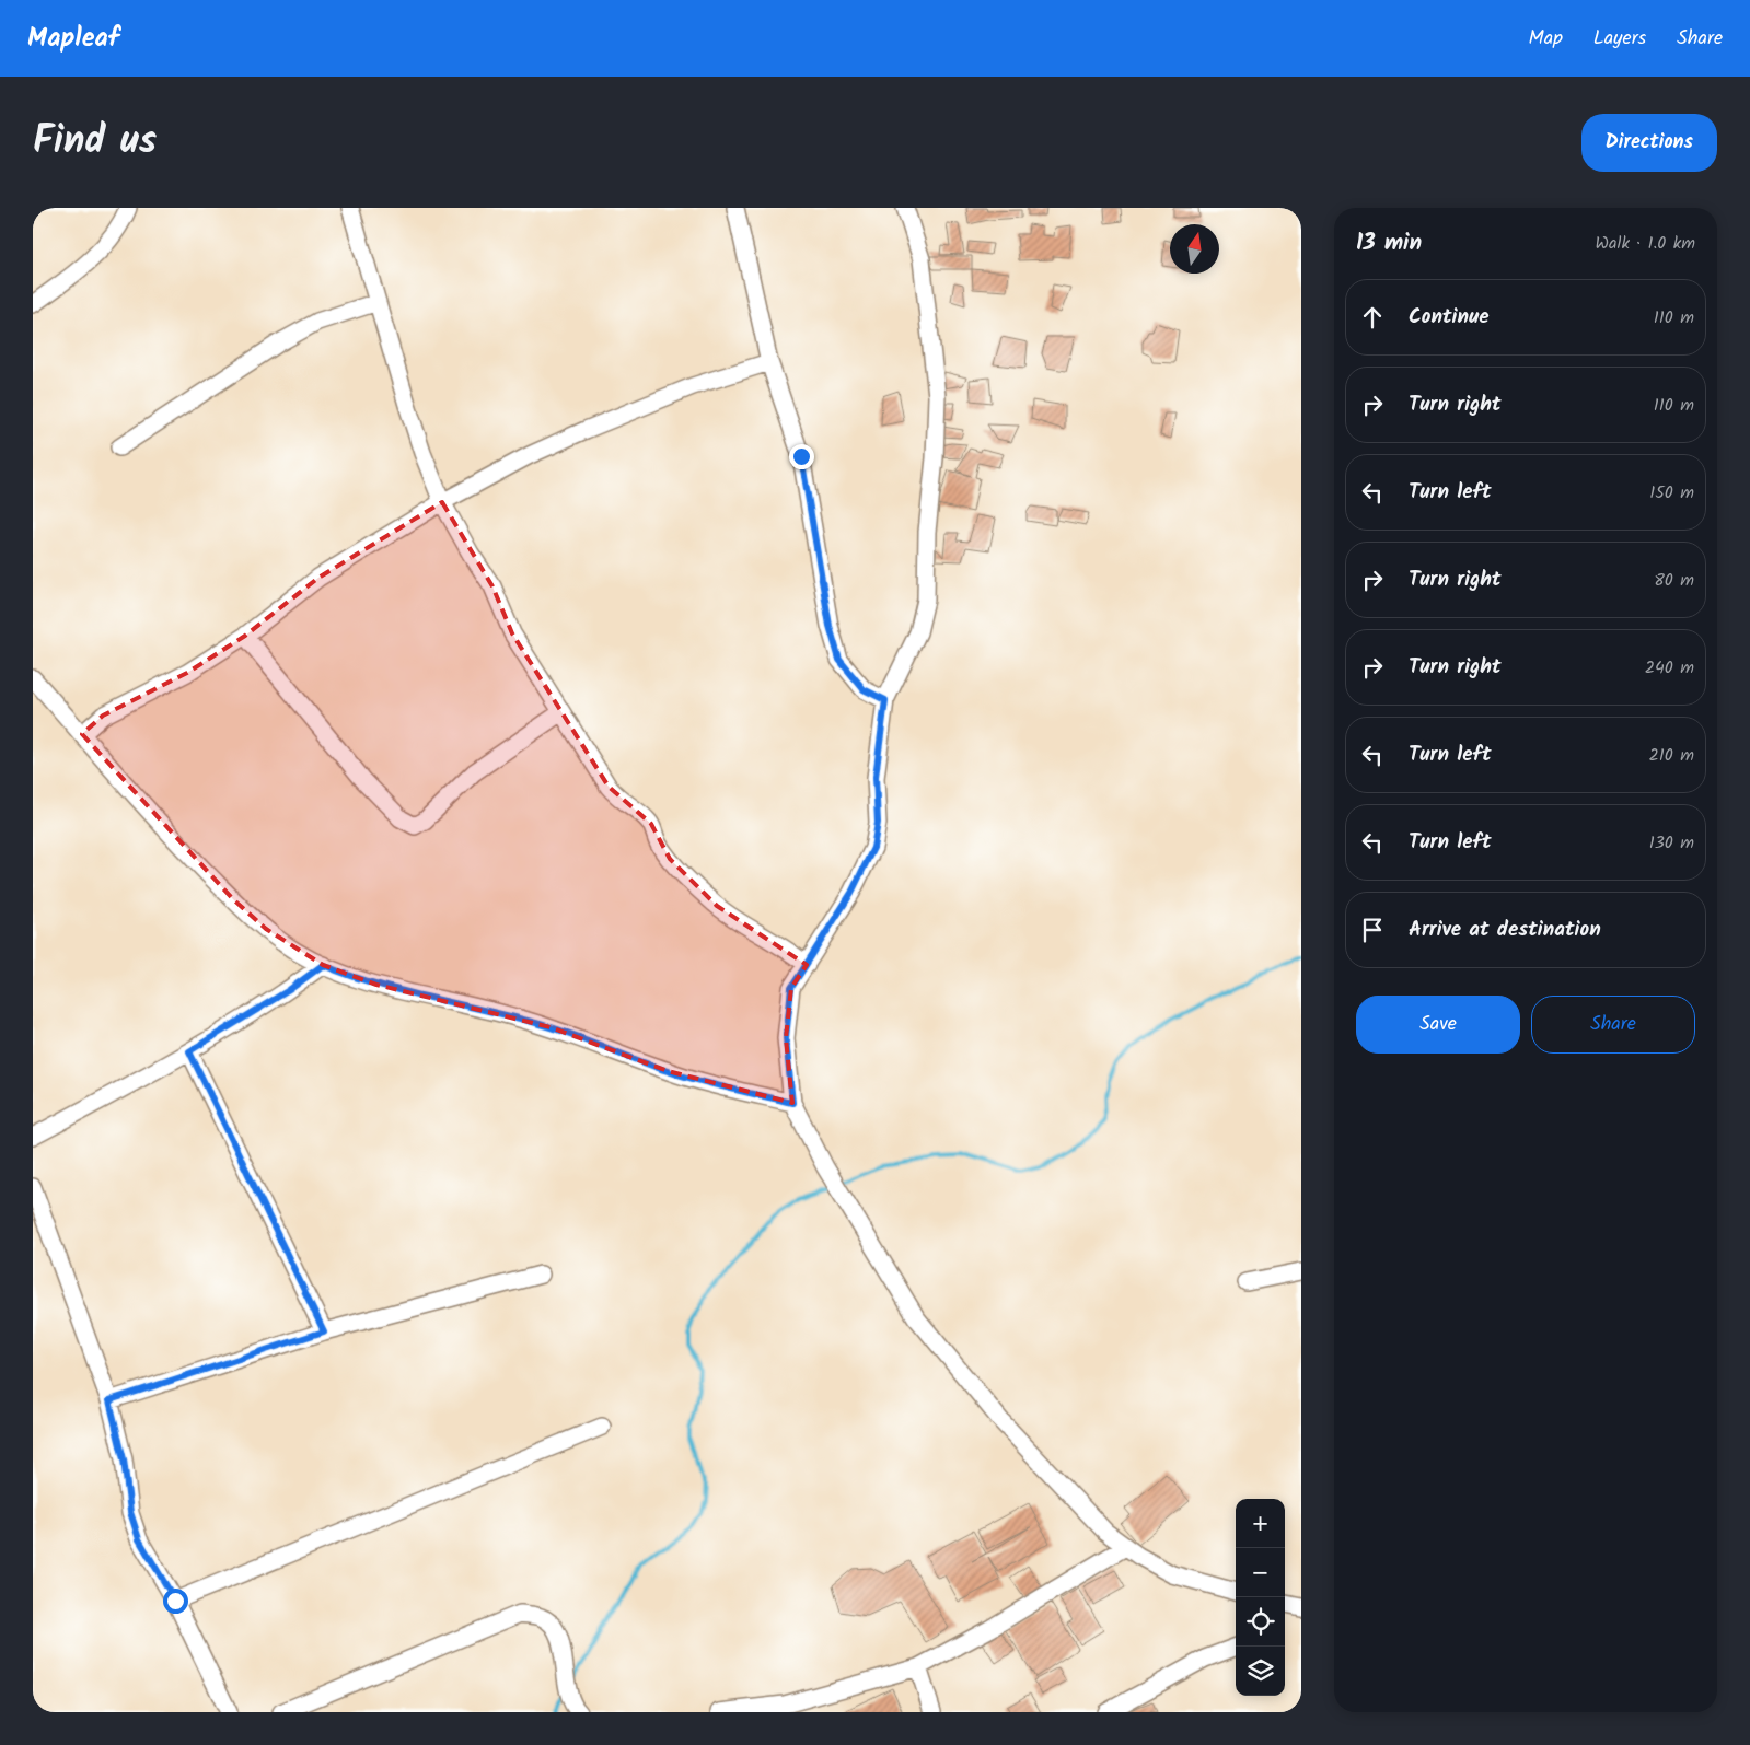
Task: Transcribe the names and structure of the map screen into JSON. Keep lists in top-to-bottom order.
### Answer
{
  "north": "top",
  "page": {
    "header": "Mapleaf",
    "nav": ["Map", "Layers", "Share"],
    "title": "Find us",
    "buttons": [
      "Directions",
      ["Save", "Share"]
    ],
    "heading": ["13 min", "Walk · 1.0 km"],
    "list": [
      ["Continue", "110 m"],
      ["Turn right", "110 m"],
      ["Turn left", "150 m"],
      ["Turn right", "80 m"],
      ["Turn right", "240 m"],
      ["Turn left", "210 m"],
      ["Turn left", "130 m"],
      "Arrive at destination"
    ],
    "map_buttons": ["+", "−"]
  }
}
